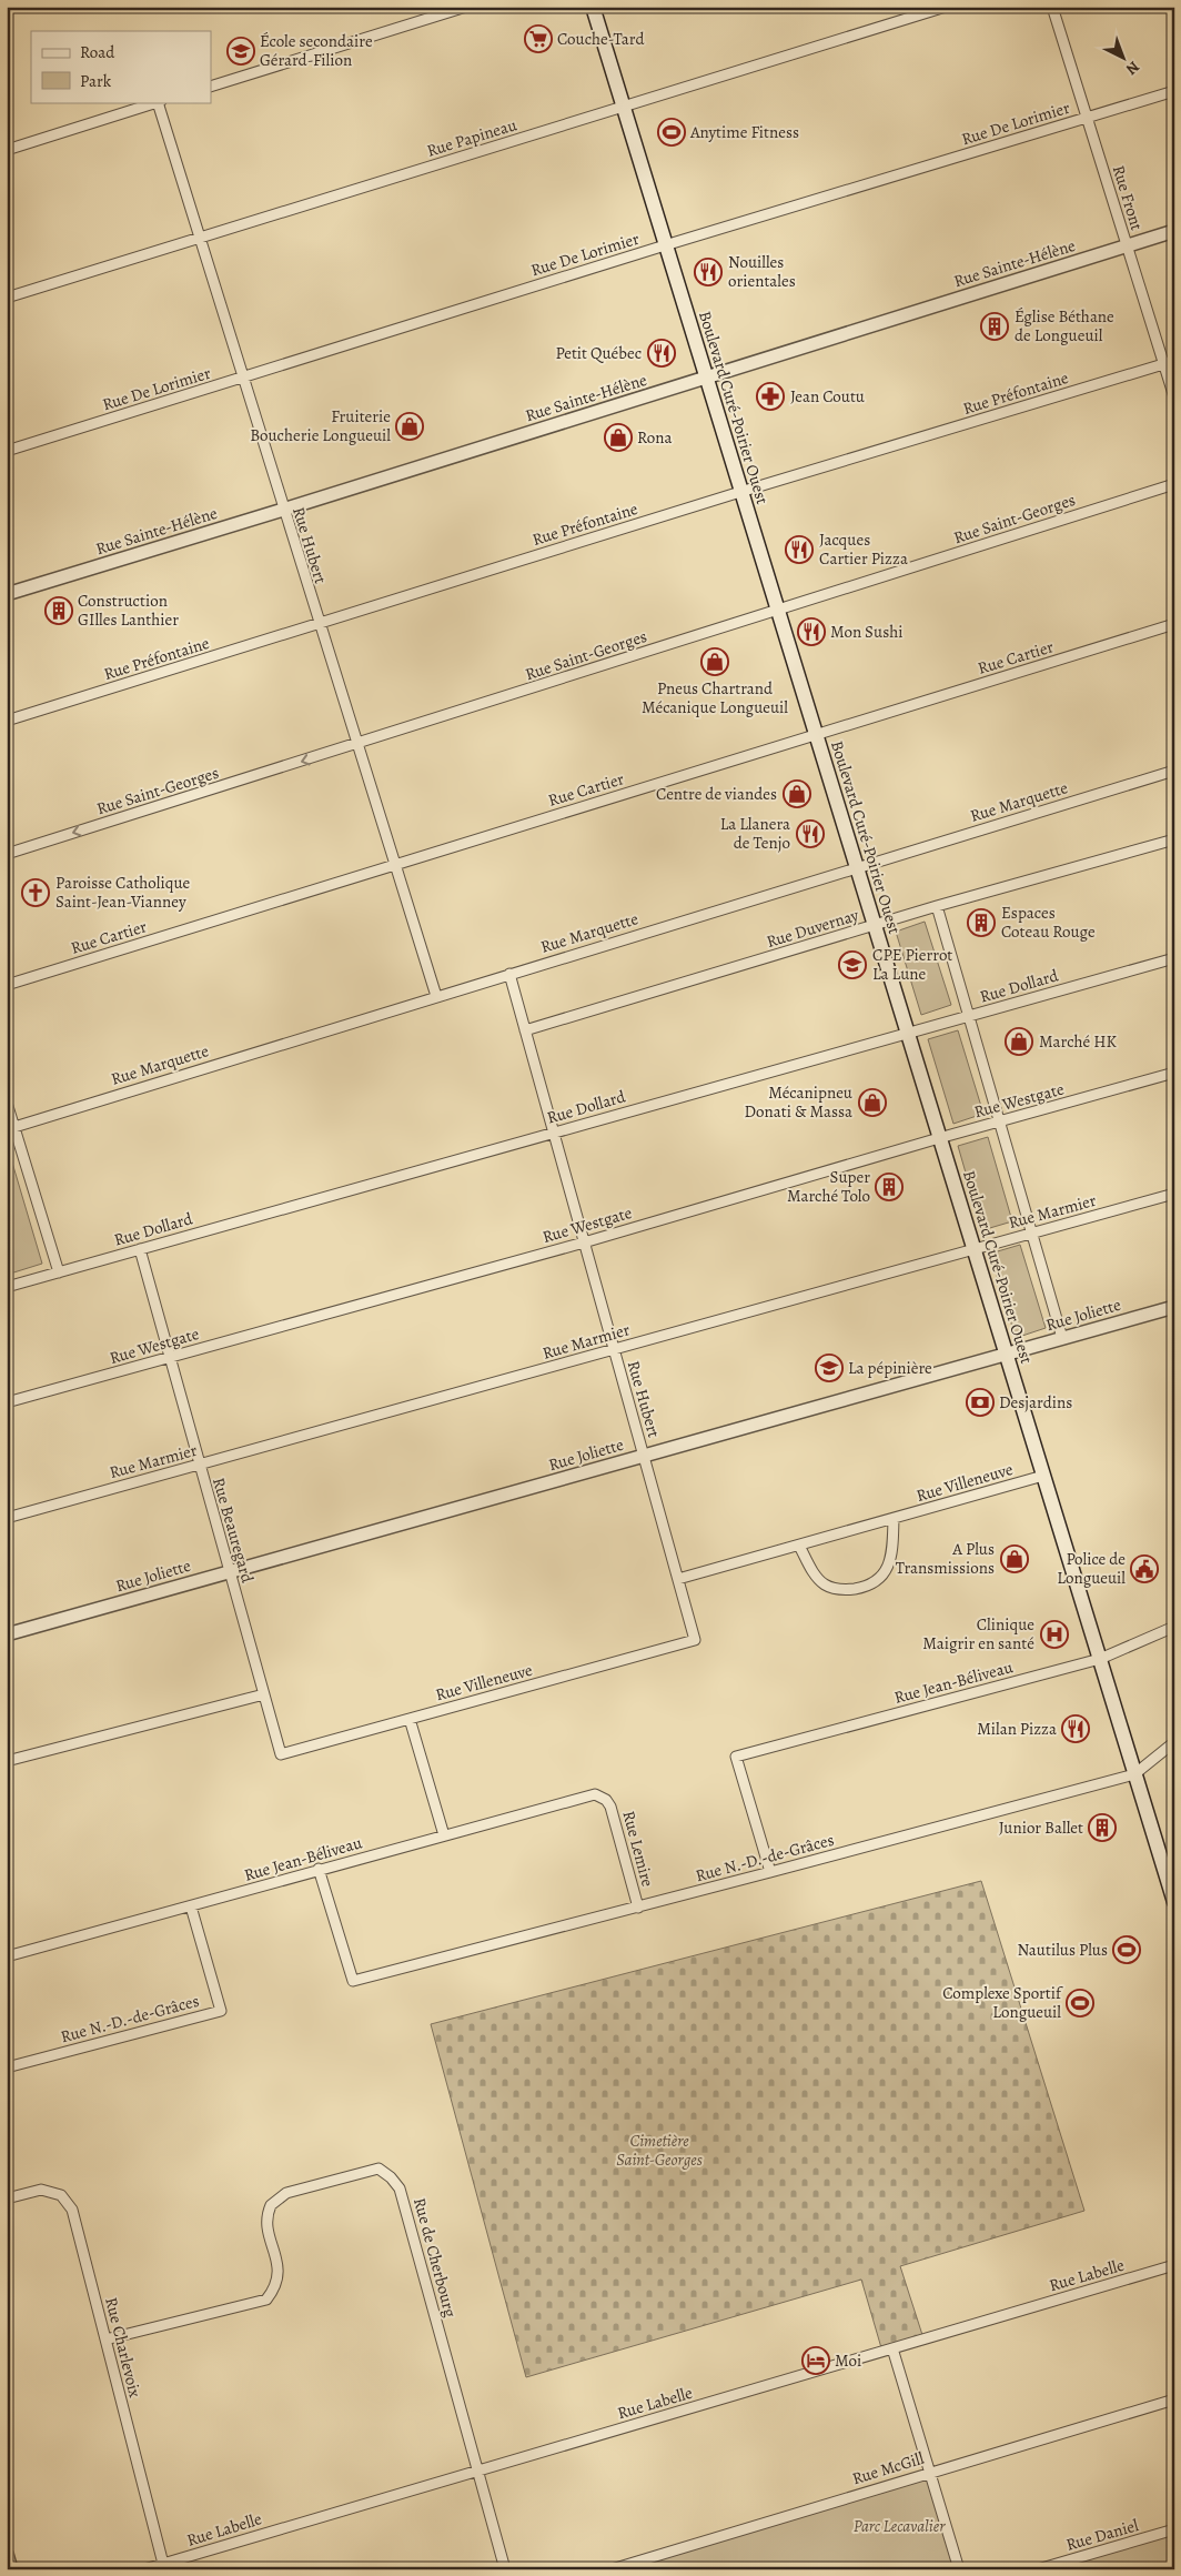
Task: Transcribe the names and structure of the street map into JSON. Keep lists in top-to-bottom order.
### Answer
{
  "streets": {
    "main road": ["Boulevard Curé-Poirier Ouest"],
    "street": [
      "Rue De Lorimier",
      "Rue Papineau",
      "Rue Front",
      "Rue Sainte-Hélène",
      "Rue Préfontaine",
      "Rue Saint-Georges",
      "Rue Hubert",
      "Rue Cartier",
      "Rue Marquette",
      "Rue Duvernay",
      "Rue Dollard",
      "Rue Westgate",
      "Rue Marmier",
      "Rue Joliette",
      "Rue Villeneuve",
      "Rue Beauregard",
      "Rue Jean-Béliveau",
      "Rue Lemire",
      "Rue N.-D.-de-Grâces",
      "Rue de Cherbourg",
      "Rue Labelle",
      "Rue Charlevoix",
      "Rue McGill",
      "Rue Daniel"
    ]
  },
  "crossings": [
    ["Rue De Lorimier", "Rue Front"],
    ["Rue De Lorimier", "Boulevard Curé-Poirier Ouest"],
    ["Rue De Lorimier", "Rue Hubert"],
    ["Rue Papineau", "Boulevard Curé-Poirier Ouest"],
    ["Rue Papineau", "Rue Hubert"],
    ["Rue Front", "Rue Sainte-Hélène"],
    ["Rue Front", "Rue Préfontaine"],
    ["Rue Sainte-Hélène", "Boulevard Curé-Poirier Ouest"],
    ["Rue Sainte-Hélène", "Rue Hubert"],
    ["Rue Préfontaine", "Boulevard Curé-Poirier Ouest"],
    ["Rue Préfontaine", "Rue Hubert"],
    ["Boulevard Curé-Poirier Ouest", "Rue Saint-Georges"],
    ["Boulevard Curé-Poirier Ouest", "Rue Cartier"],
    ["Boulevard Curé-Poirier Ouest", "Rue Marquette"],
    ["Boulevard Curé-Poirier Ouest", "Rue Duvernay"],
    ["Boulevard Curé-Poirier Ouest", "Rue Dollard"],
    ["Boulevard Curé-Poirier Ouest", "Rue Westgate"],
    ["Boulevard Curé-Poirier Ouest", "Rue Marmier"],
    ["Boulevard Curé-Poirier Ouest", "Rue Joliette"],
    ["Boulevard Curé-Poirier Ouest", "Rue Villeneuve"],
    ["Boulevard Curé-Poirier Ouest", "Rue Jean-Béliveau"],
    ["Boulevard Curé-Poirier Ouest", "Rue N.-D.-de-Grâces"],
    ["Rue Saint-Georges", "Rue Hubert"],
    ["Rue Hubert", "Rue Cartier"],
    ["Rue Hubert", "Rue Marquette"],
    ["Rue Hubert", "Rue Duvernay"],
    ["Rue Hubert", "Rue Dollard"],
    ["Rue Hubert", "Rue Westgate"],
    ["Rue Hubert", "Rue Marmier"],
    ["Rue Hubert", "Rue Joliette"],
    ["Rue Hubert", "Rue Villeneuve"],
    ["Rue Dollard", "Rue Beauregard"],
    ["Rue Westgate", "Rue Beauregard"],
    ["Rue Marmier", "Rue Beauregard"],
    ["Rue Joliette", "Rue Beauregard"],
    ["Rue Villeneuve", "Rue Beauregard"],
    ["Rue Jean-Béliveau", "Rue Lemire"],
    ["Rue Jean-Béliveau", "Rue N.-D.-de-Grâces"],
    ["Rue Lemire", "Rue N.-D.-de-Grâces"],
    ["Rue de Cherbourg", "Rue Labelle"],
    ["Rue de Cherbourg", "Rue Charlevoix"],
    ["Rue Labelle", "Rue Charlevoix"]
  ],
  "parks": ["Cimetière Saint-Georges", "Parc Lecavalier"],
  "places": {
    "supermarket": ["Couche-Tard"],
    "school or university": ["École secondaire Gérard-Filion", "CPE Pierrot La Lune", "La pépinière"],
    "sports": ["Anytime Fitness", "Nautilus Plus", "Complexe Sportif Longueuil"],
    "restaurant": [
      "Nouilles orientales",
      "Petit Québec",
      "Jacques Cartier Pizza",
      "Mon Sushi",
      "La Llanera de Tenjo",
      "Milan Pizza"
    ],
    "building": [
      "Église Béthane de Longueuil",
      "Construction GIlles Lanthier",
      "Espaces Coteau Rouge",
      "Super Marché Tolo",
      "Junior Ballet"
    ],
    "pharmacy": ["Jean Coutu"],
    "shop": [
      "Fruiterie Boucherie Longueuil",
      "Rona",
      "Pneus Chartrand Mécanique Longueuil",
      "Centre de viandes",
      "Marché HK",
      "Mécanipneu Donati & Massa",
      "A Plus Transmissions"
    ],
    "church": ["Paroisse Catholique Saint-Jean-Vianney"],
    "bank": ["Desjardins"],
    "public building": ["Police de Longueuil"],
    "hospital": ["Clinique Maigrir en santé"],
    "hotel": ["Moi"]
  },
  "legend": ["Road", "Park"],
  "north": "bottom right"
}
